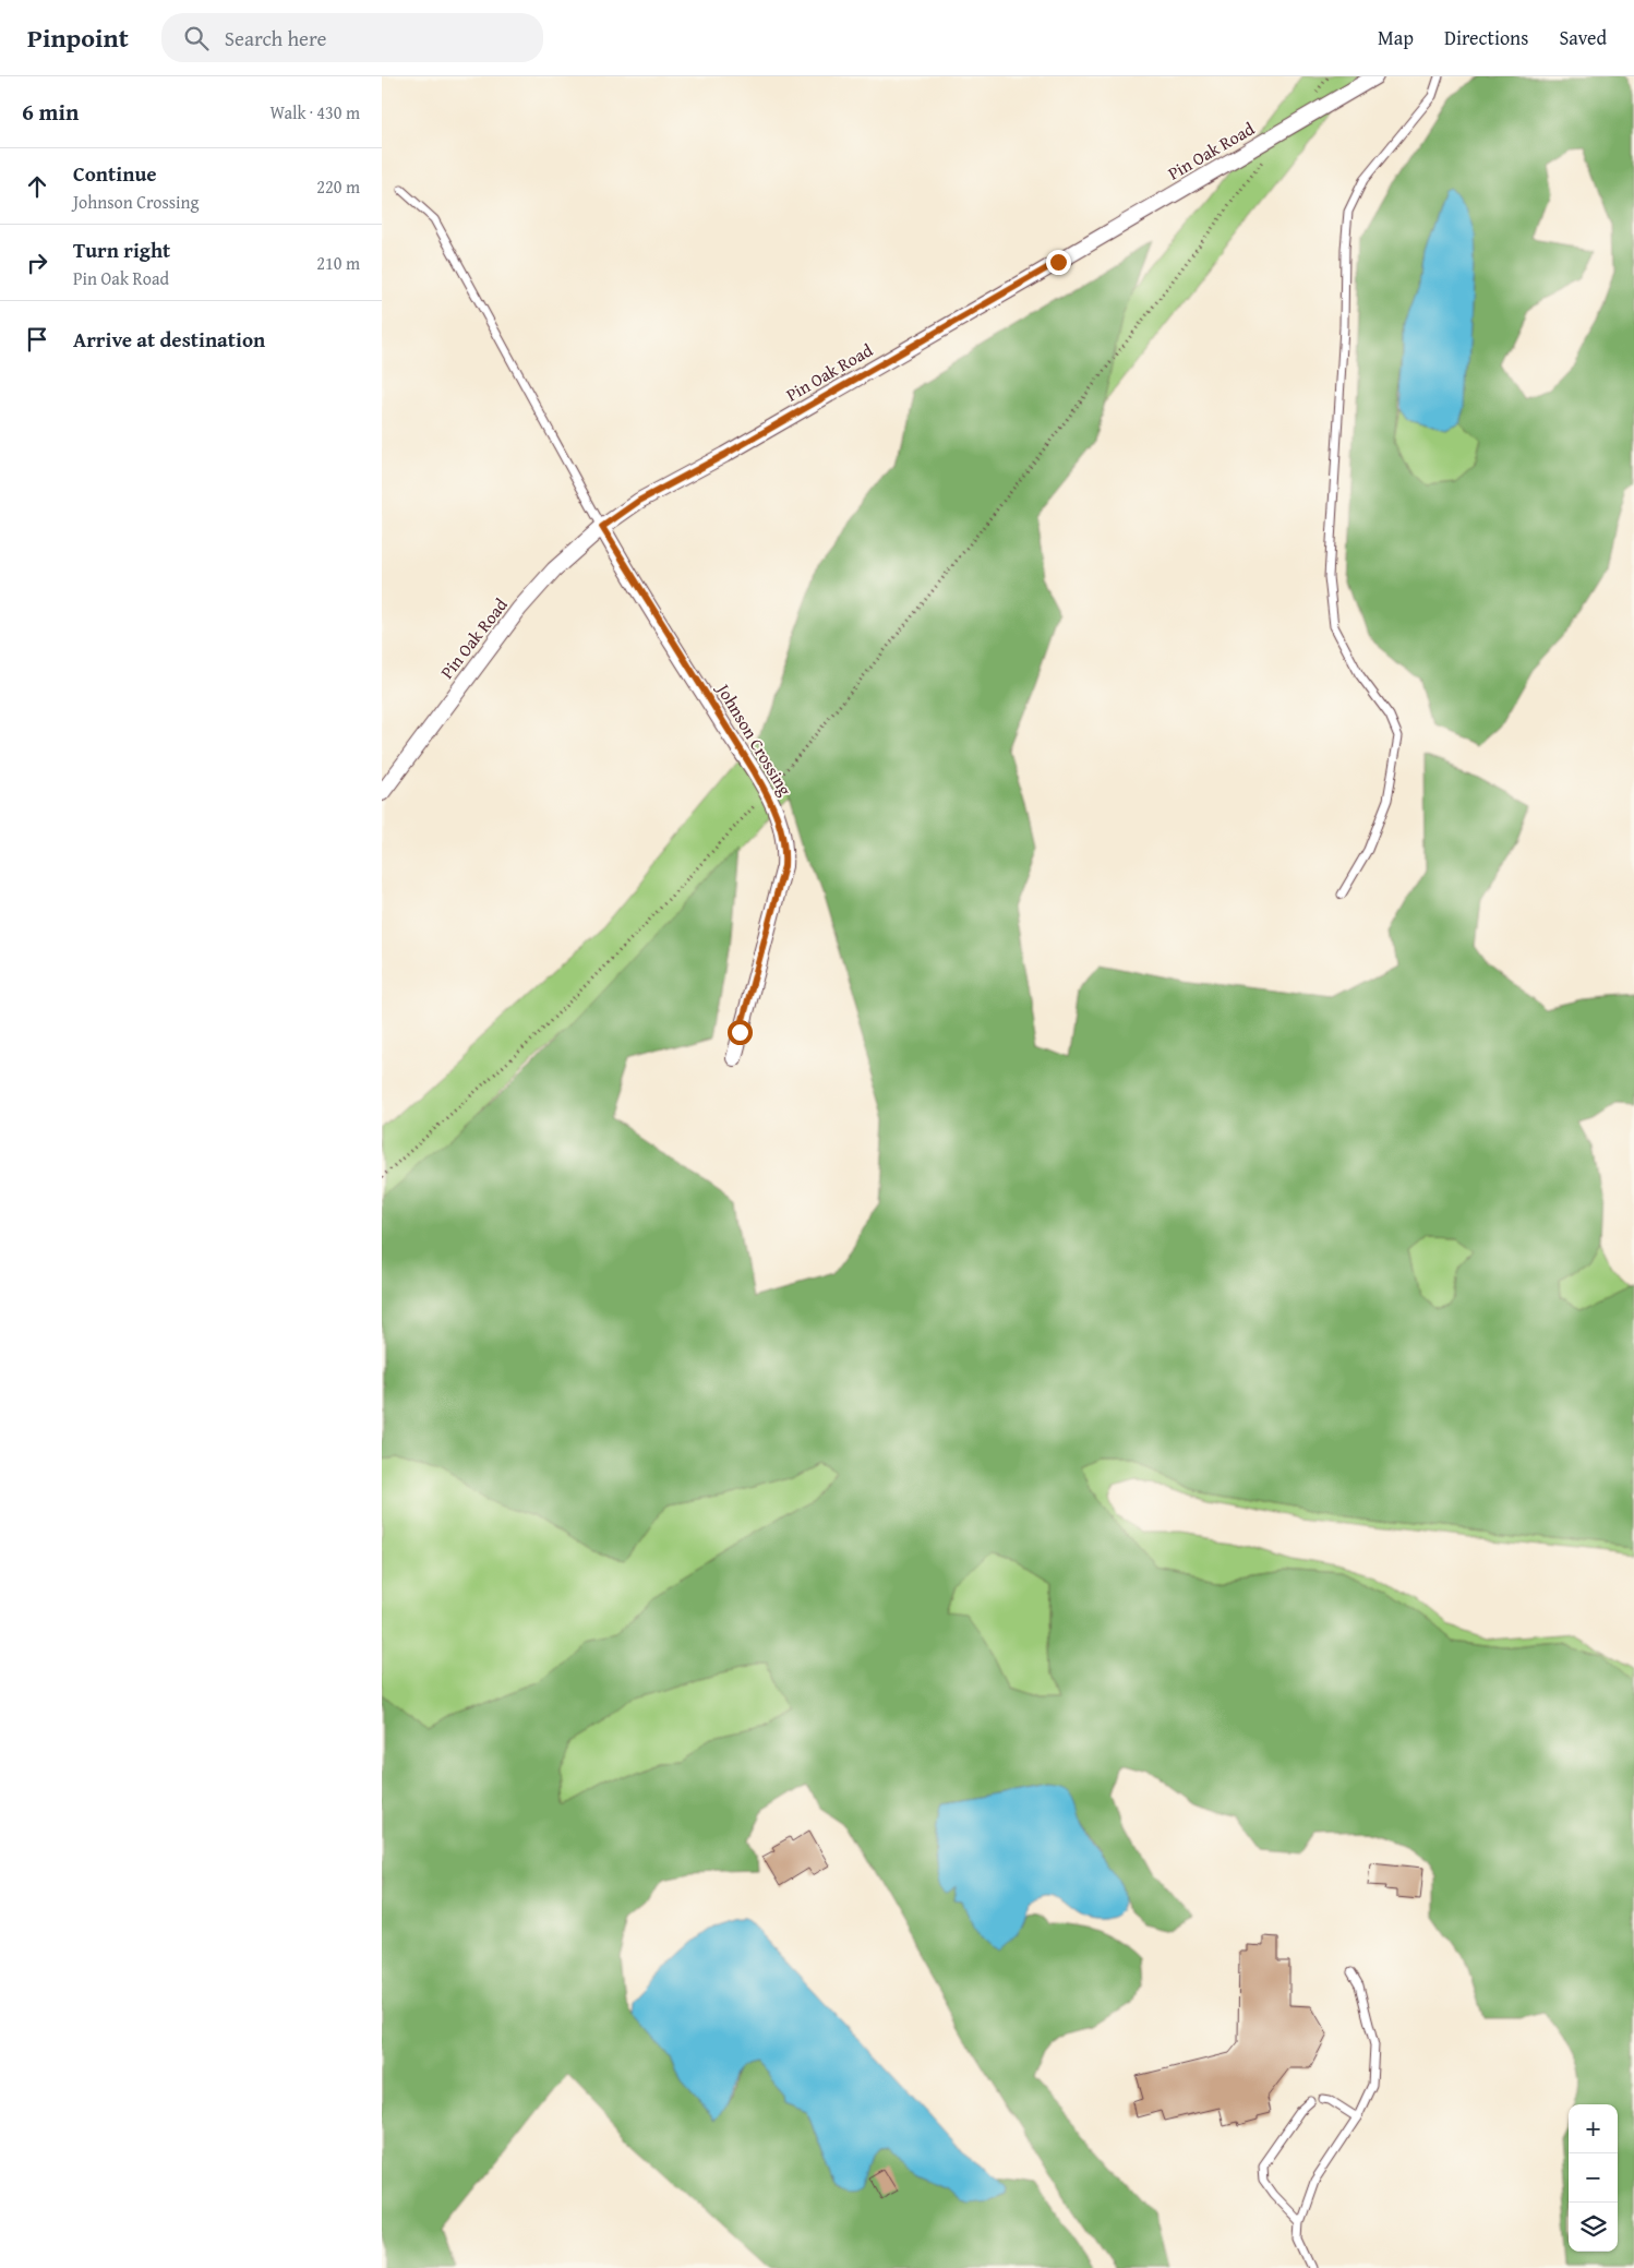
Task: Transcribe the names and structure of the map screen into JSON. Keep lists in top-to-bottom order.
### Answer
{
  "streets": {
    "street": ["Pin Oak Road", "Johnson Crossing"]
  },
  "crossings": [
    ["Pin Oak Road", "Johnson Crossing"]
  ],
  "page": {
    "header": "Pinpoint",
    "search": "Search here",
    "nav": ["Map", "Directions", "Saved"],
    "heading": ["6 min", "Walk · 430 m"],
    "list": [
      ["Continue", "Johnson Crossing", "220 m"],
      ["Turn right", "Pin Oak Road", "210 m"],
      "Arrive at destination"
    ],
    "map_buttons": ["+", "−"]
  }
}
